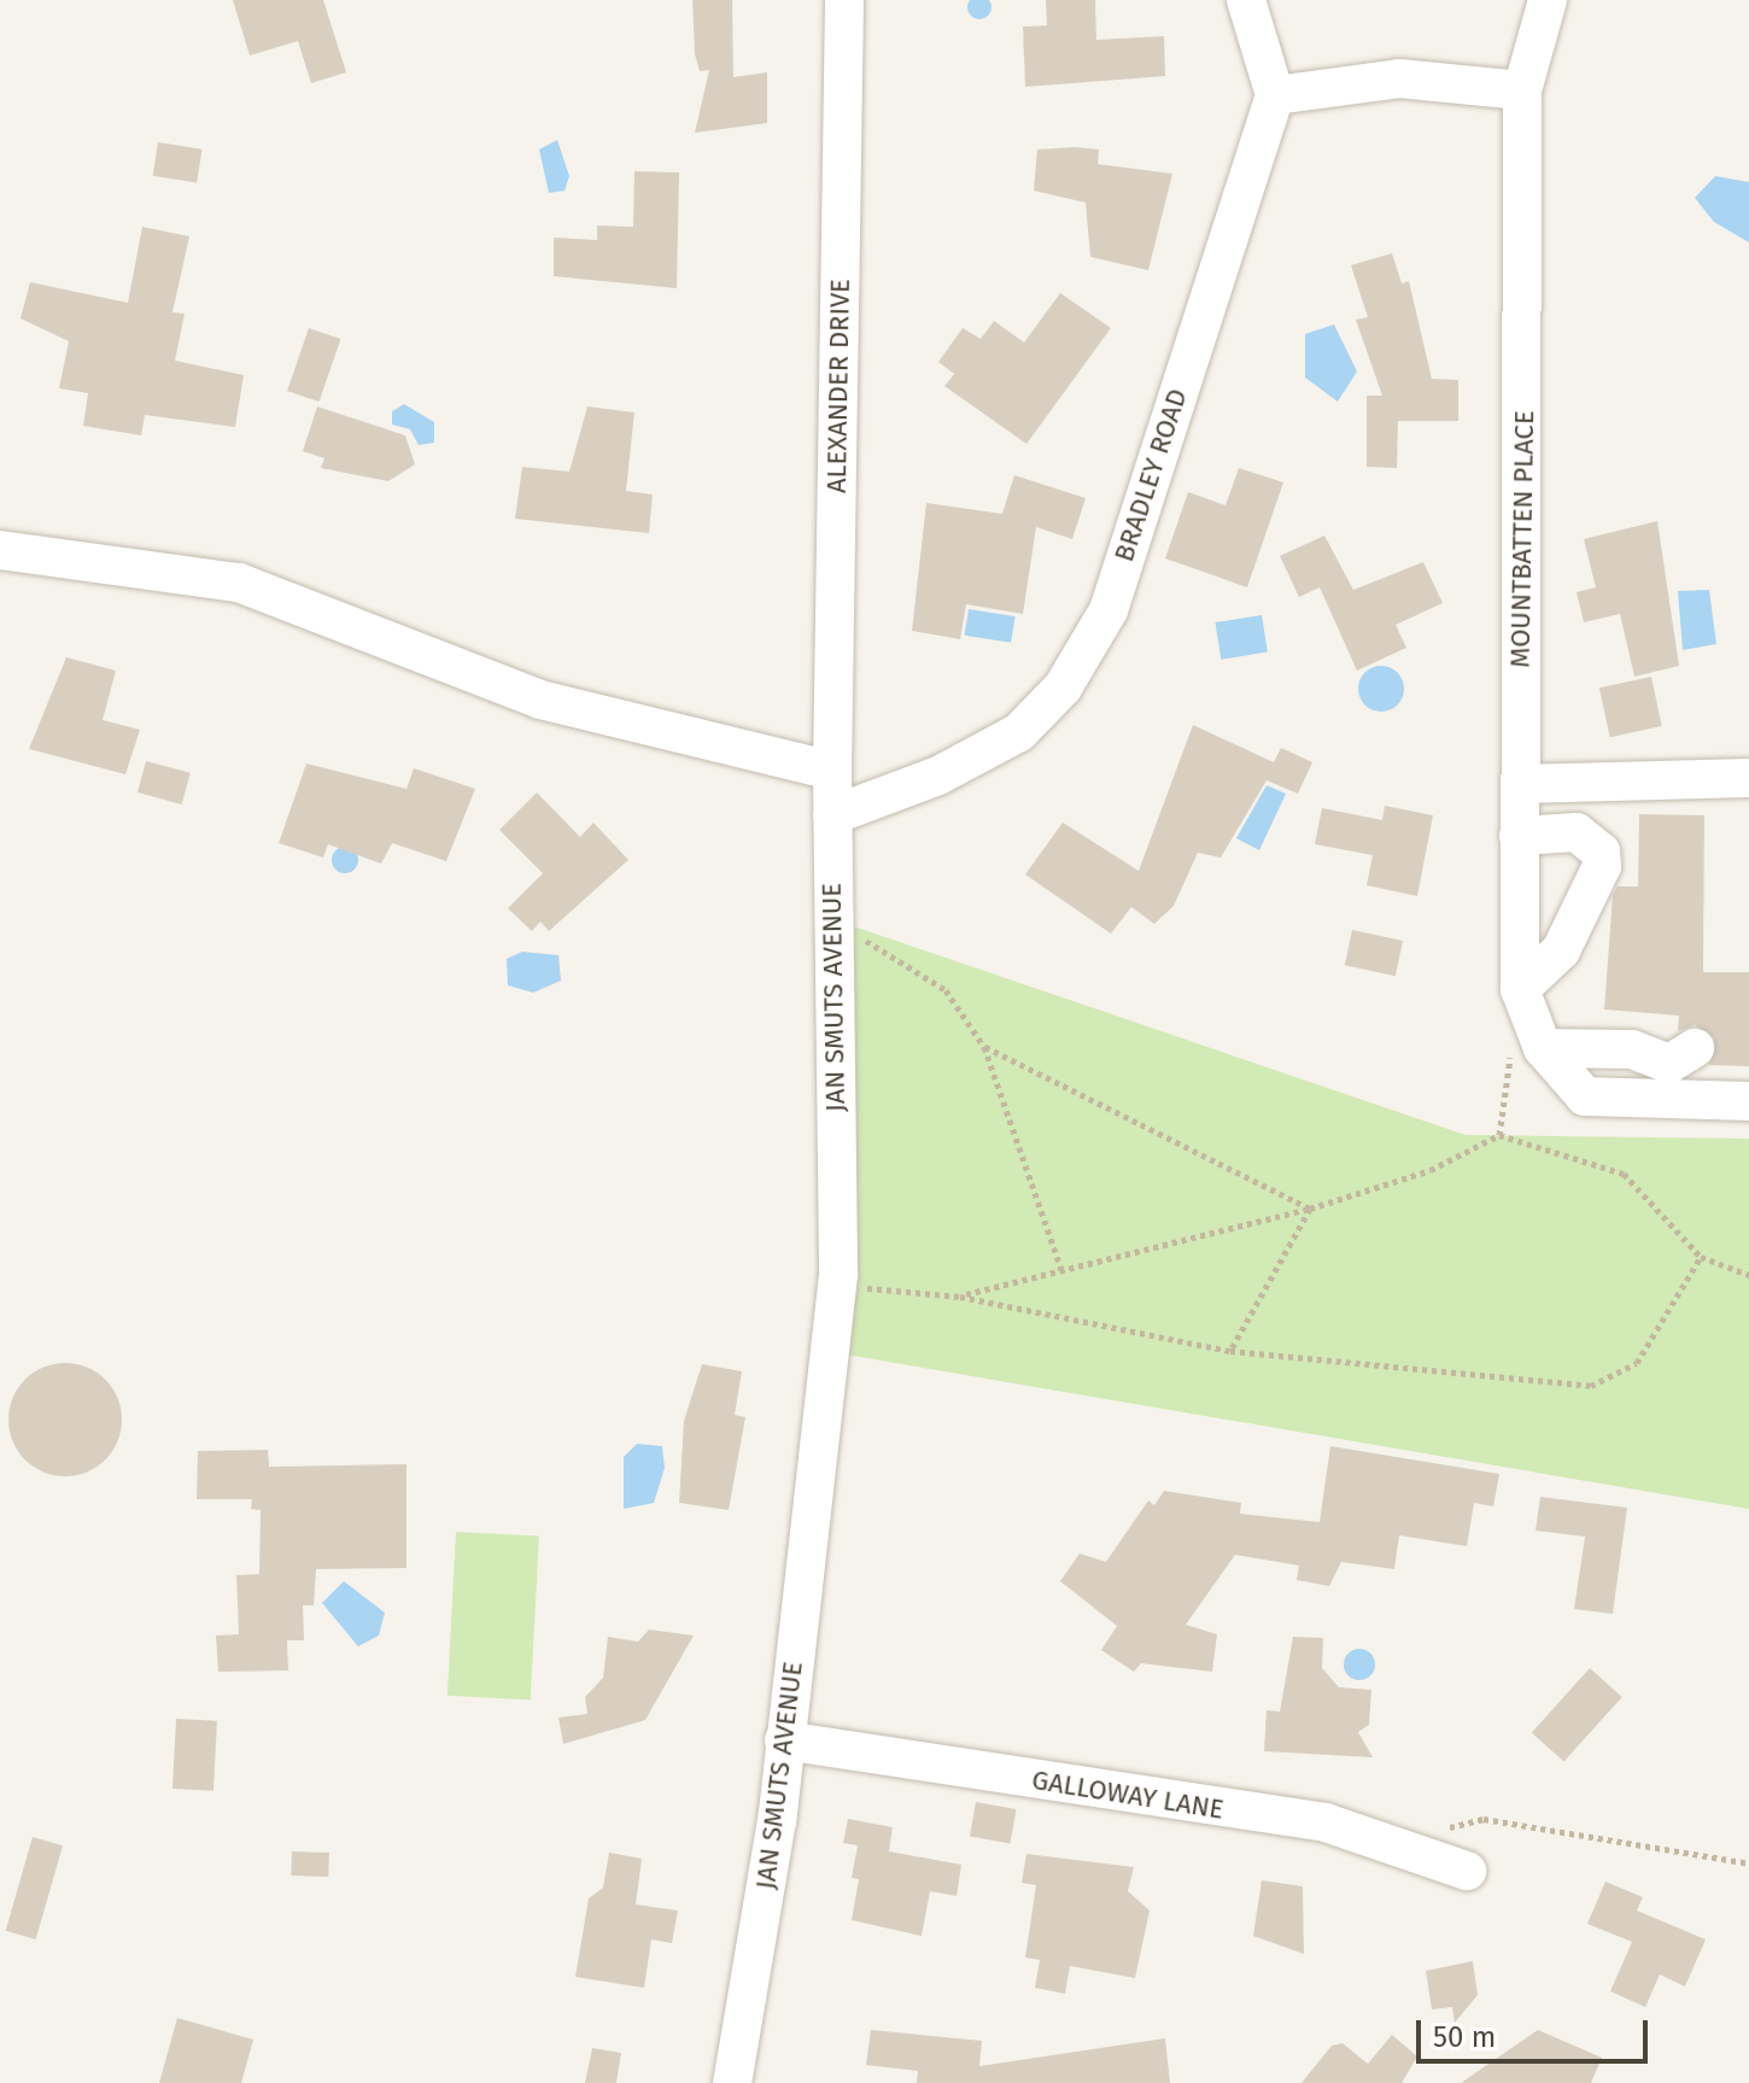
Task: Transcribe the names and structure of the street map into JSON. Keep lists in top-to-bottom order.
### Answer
{
  "streets": {
    "street": [
      "ALEXANDER DRIVE",
      "BRADLEY ROAD",
      "MOUNTBATTEN PLACE",
      "JAN SMUTS AVENUE",
      "GALLOWAY LANE"
    ]
  },
  "crossings": [
    ["ALEXANDER DRIVE", "JAN SMUTS AVENUE"],
    ["BRADLEY ROAD", "JAN SMUTS AVENUE"],
    ["JAN SMUTS AVENUE", "GALLOWAY LANE"]
  ],
  "scale_bar": "50 m"
}
